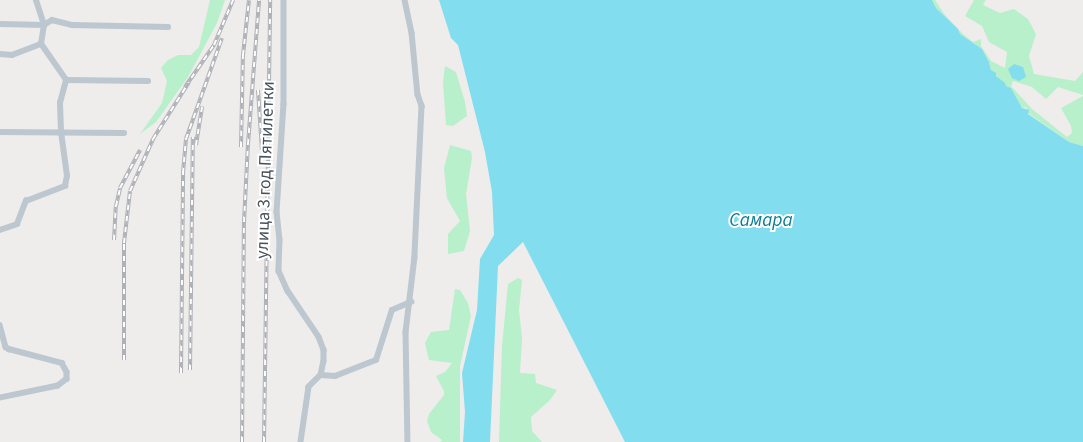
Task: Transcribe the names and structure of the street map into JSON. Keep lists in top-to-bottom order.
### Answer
{
  "streets": {
    "street": ["улица 3 год Пятилетки"]
  },
  "water": ["Самара"]
}
